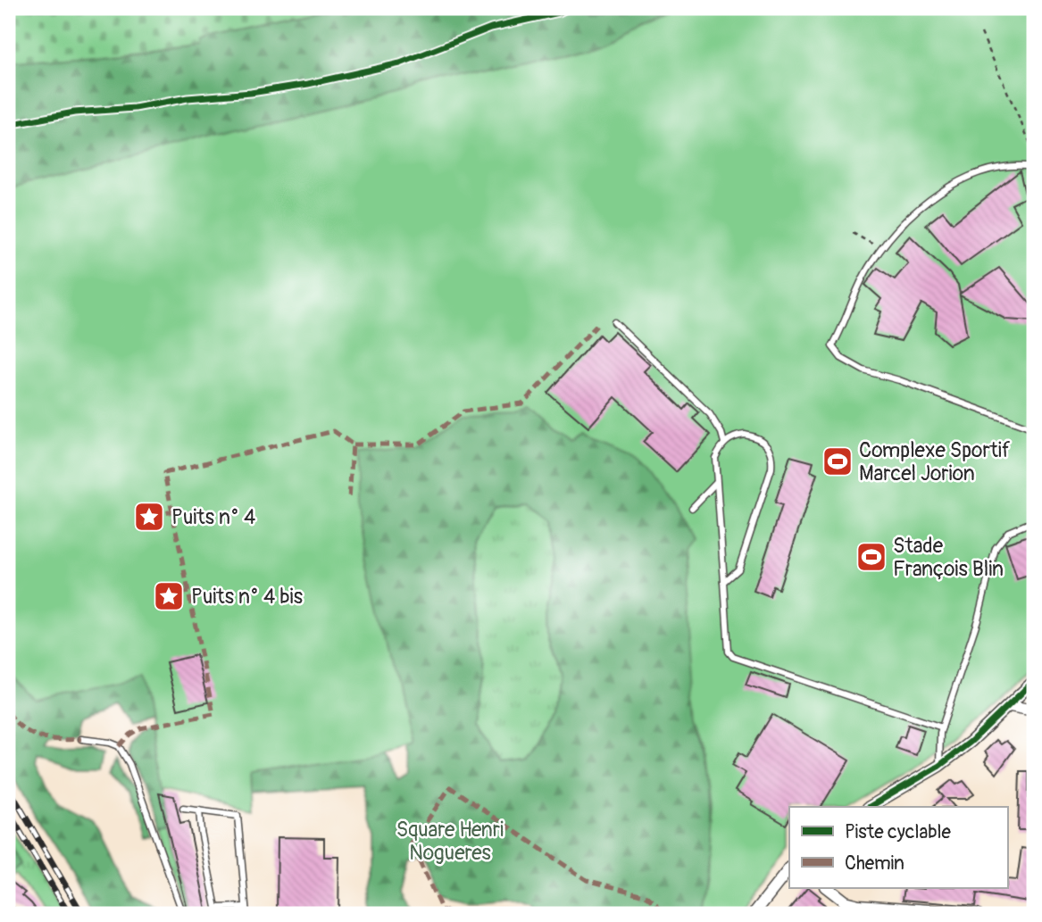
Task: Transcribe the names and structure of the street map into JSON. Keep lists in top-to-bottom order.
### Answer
{
  "parks": ["Square Henri Nogueres"],
  "places": {
    "sports": ["Complexe Sportif Marcel Jorion", "Stade François Blin"],
    "place": ["Puits n° 4", "Puits n° 4 bis"]
  },
  "legend": ["Piste cyclable", "Chemin"]
}
